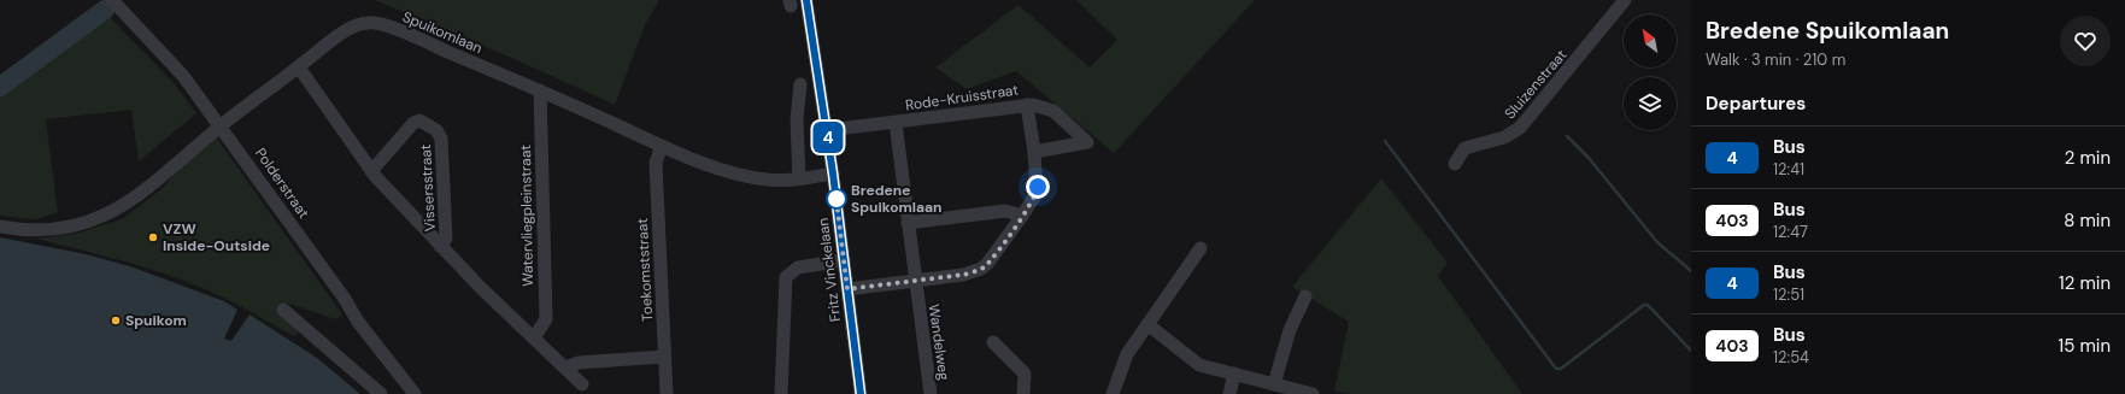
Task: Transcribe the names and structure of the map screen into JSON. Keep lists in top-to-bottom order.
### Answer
{
  "streets": {
    "street": [
      "Spuikomlaan",
      "Sluizenstraat",
      "Rode-Kruisstraat",
      "Polderstraat",
      "Vissersstraat",
      "Watervliegpleinstraat",
      "Toekomststraat",
      "Fritz Vinckelaan",
      "Wandelweg"
    ]
  },
  "crossings": [
    ["Spuikomlaan", "Polderstraat"],
    ["Spuikomlaan", "Vissersstraat"],
    ["Spuikomlaan", "Watervliegpleinstraat"],
    ["Spuikomlaan", "Toekomststraat"],
    ["Spuikomlaan", "Fritz Vinckelaan"],
    ["Rode-Kruisstraat", "Fritz Vinckelaan"],
    ["Rode-Kruisstraat", "Wandelweg"],
    ["Vissersstraat", "Watervliegpleinstraat"]
  ],
  "places": ["Bredene Spuikomlaan", "VZW Inside-Outside", "Spuikom"],
  "lines": ["bus line 4"],
  "north": "top left",
  "page": {
    "on_map": "4",
    "heading": [
      ["Bredene Spuikomlaan", "Walk · 3 min · 210 m"],
      "Departures"
    ],
    "list": [
      {
        "mark": "4",
        "name": "Bus",
        "note": "12:41",
        "value": "2 min"
      },
      {
        "mark": "403",
        "name": "Bus",
        "note": "12:47",
        "value": "8 min"
      },
      {
        "mark": "4",
        "name": "Bus",
        "note": "12:51",
        "value": "12 min"
      },
      {
        "mark": "403",
        "name": "Bus",
        "note": "12:54",
        "value": "15 min"
      }
    ]
  }
}
